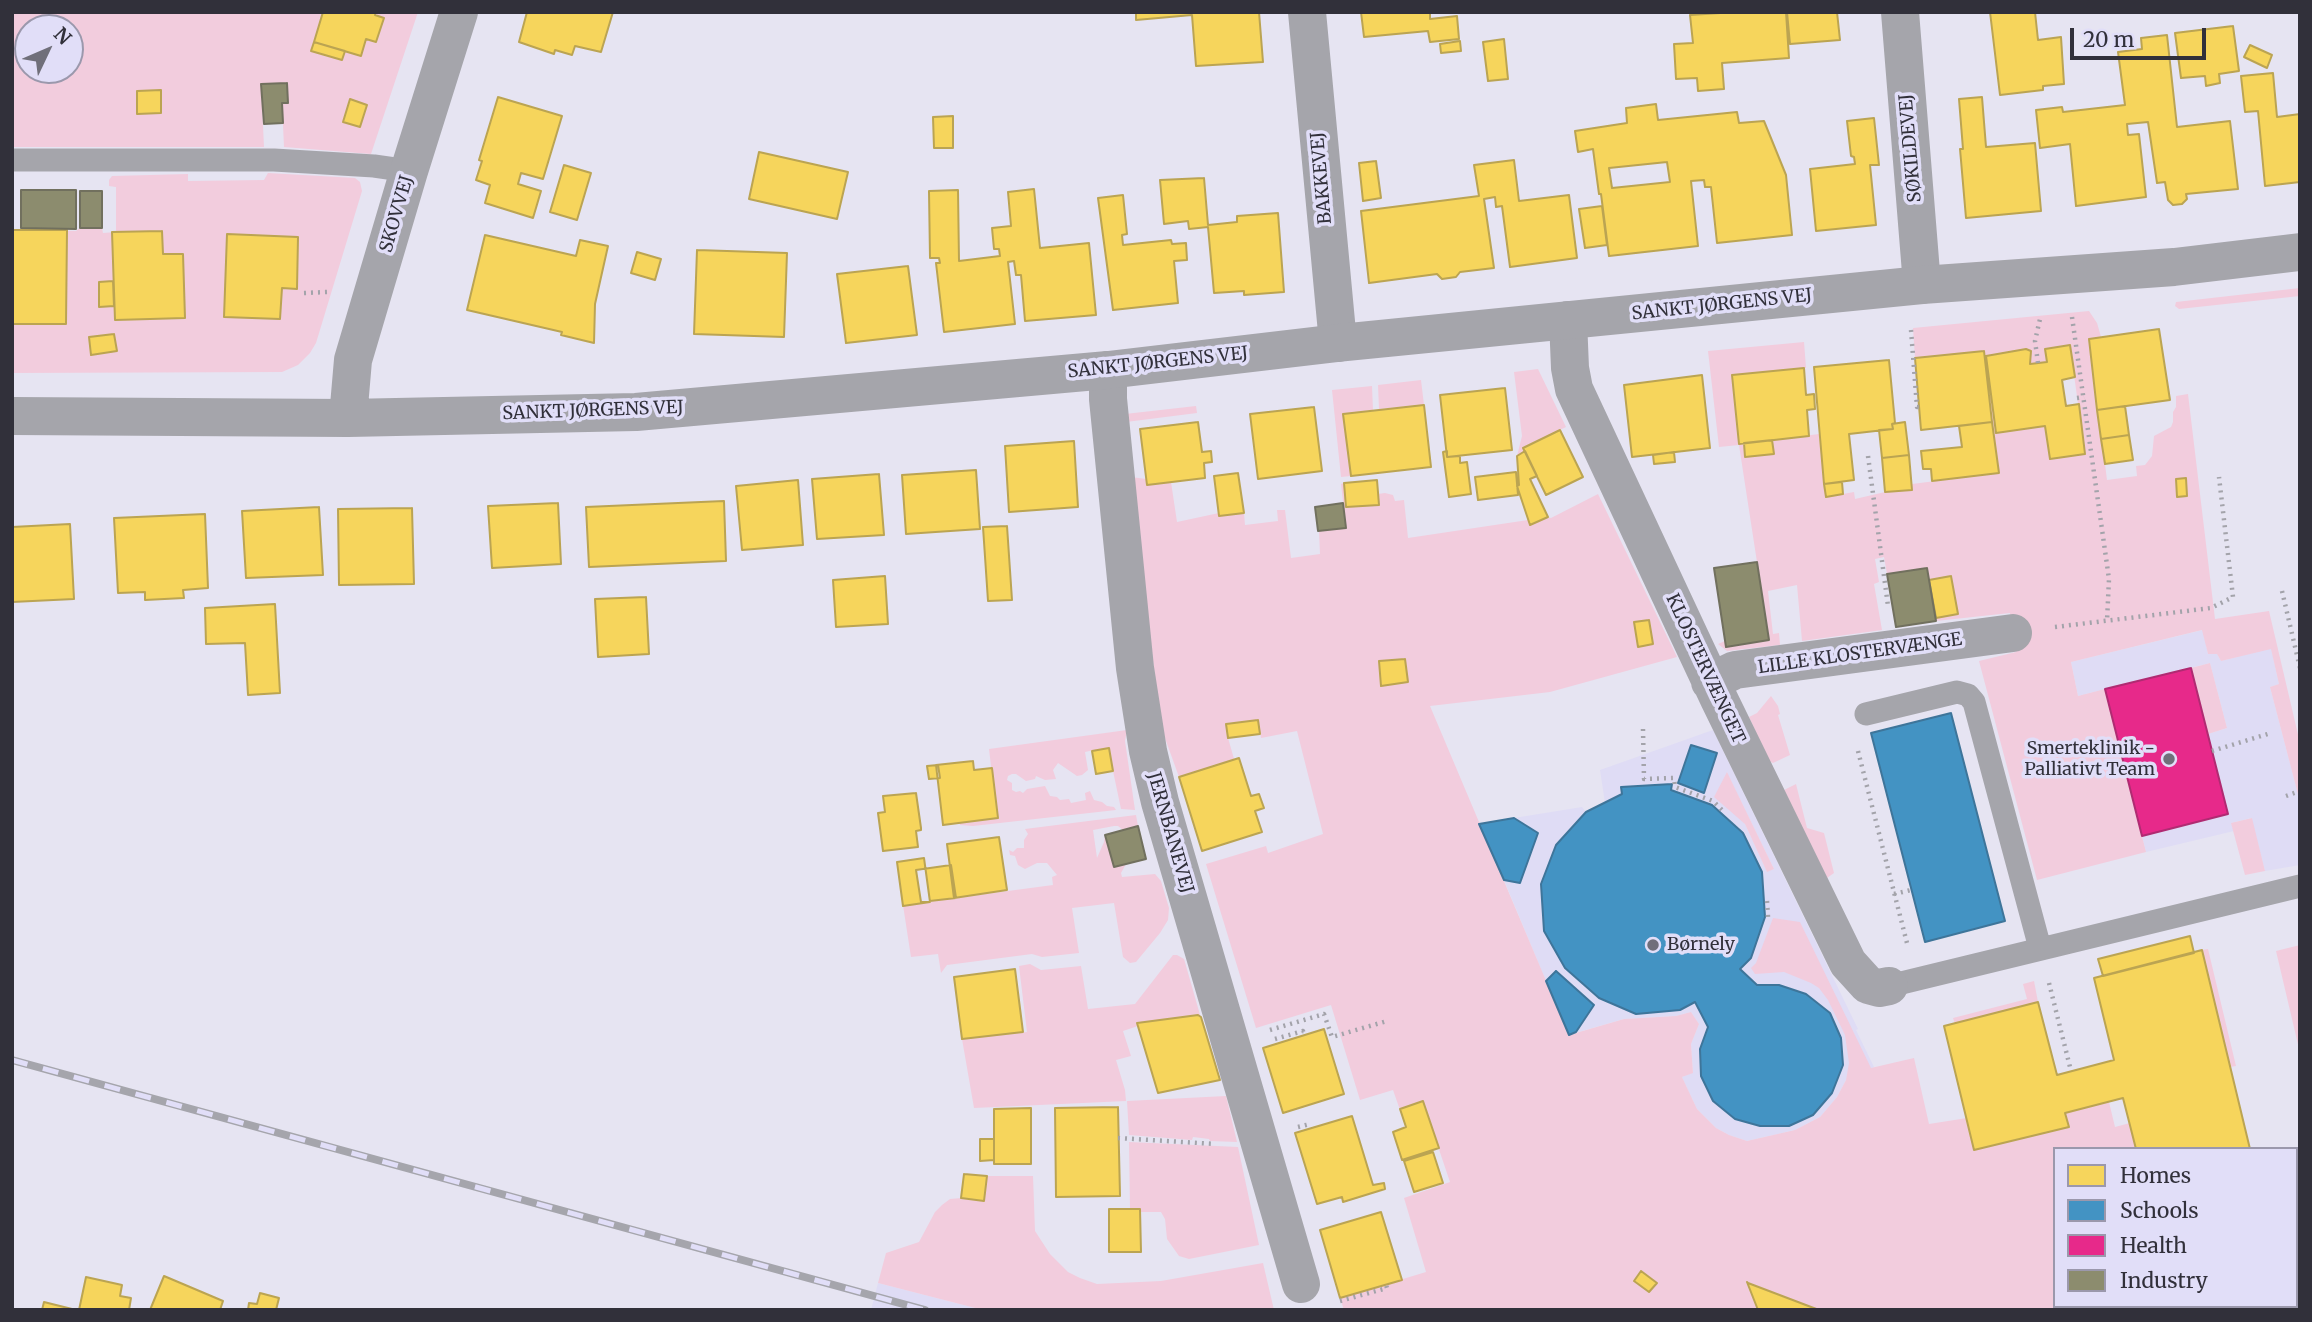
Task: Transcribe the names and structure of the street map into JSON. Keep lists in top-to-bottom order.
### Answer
{
  "streets": {
    "street": [
      "SØKILDEVEJ",
      "BAKKEVEJ",
      "SKOVVEJ",
      "SANKT JØRGENS VEJ",
      "LILLE KLOSTERVÆNGE",
      "KLOSTERVÆNGET",
      "JERNBANEVEJ"
    ]
  },
  "crossings": [
    ["SØKILDEVEJ", "SANKT JØRGENS VEJ"],
    ["BAKKEVEJ", "SANKT JØRGENS VEJ"],
    ["SKOVVEJ", "SANKT JØRGENS VEJ"],
    ["SANKT JØRGENS VEJ", "KLOSTERVÆNGET"],
    ["SANKT JØRGENS VEJ", "JERNBANEVEJ"],
    ["LILLE KLOSTERVÆNGE", "KLOSTERVÆNGET"]
  ],
  "places": ["Smerteklinik - Palliativt Team", "Børnely"],
  "legend": [
    "Homes",
    "Schools",
    "Health",
    "Industry"
  ],
  "scale_bar": "20 m",
  "north": "top right"
}
